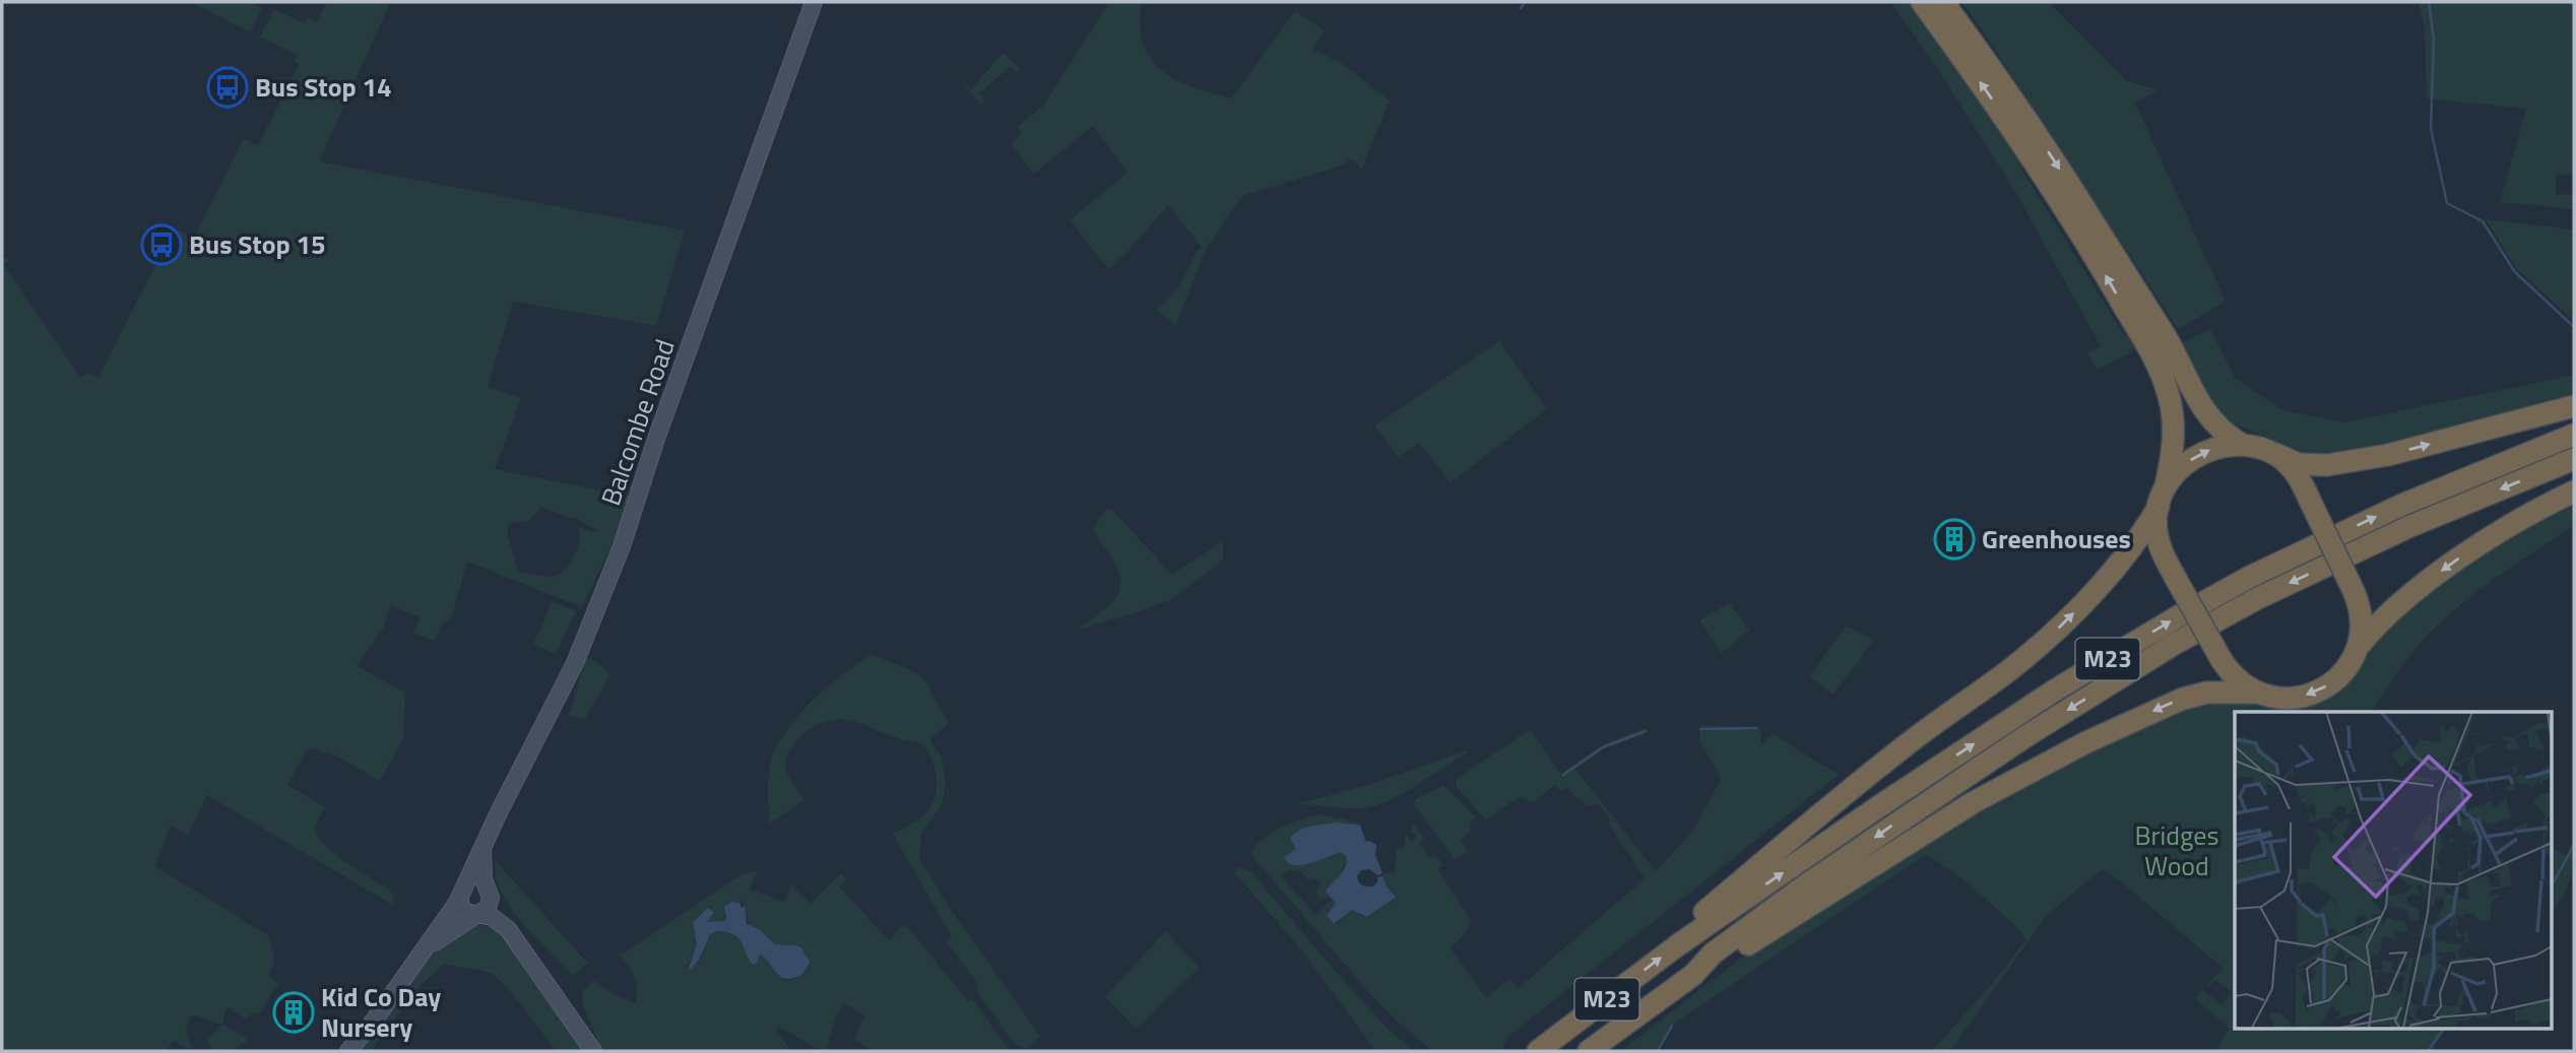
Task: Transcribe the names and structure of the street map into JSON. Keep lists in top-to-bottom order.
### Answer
{
  "streets": {
    "highway": ["M23"],
    "main road": ["Balcombe Road"]
  },
  "parks": ["Bridges Wood"],
  "places": {
    "bus stop": ["Bus Stop 14", "Bus Stop 15"],
    "building": ["Greenhouses", "Kid Co Day Nursery"]
  }
}
